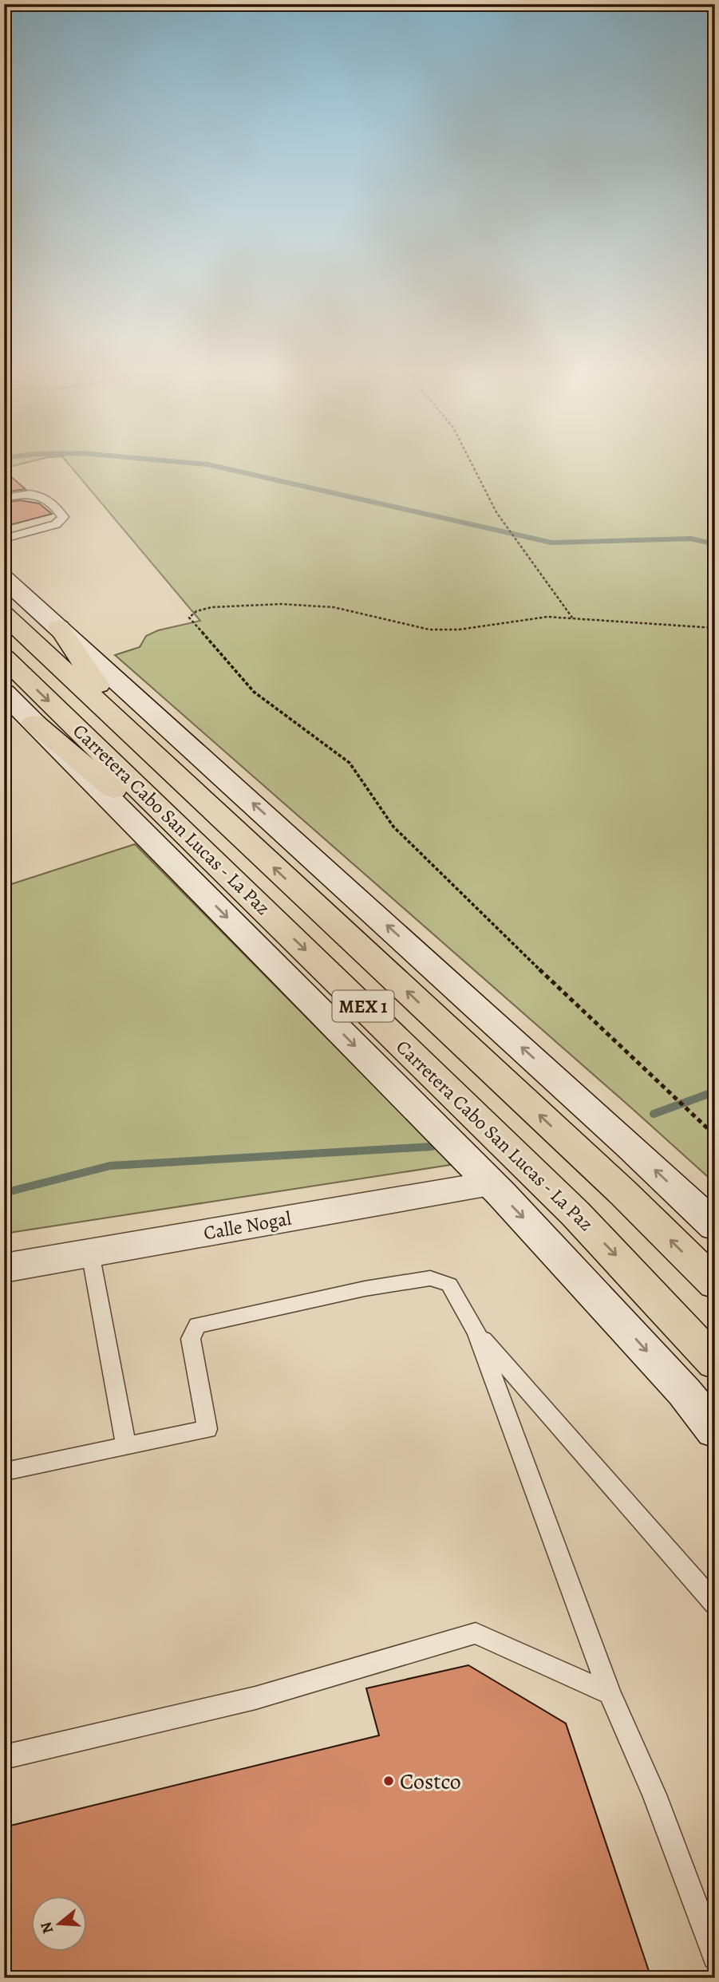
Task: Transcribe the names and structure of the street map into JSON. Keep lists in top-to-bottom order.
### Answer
{
  "streets": {
    "highway": ["Carretera Cabo San Lucas - La Paz", "MEX 1"],
    "main road": ["Calle Nogal"]
  },
  "places": ["Costco"],
  "north": "left"
}
